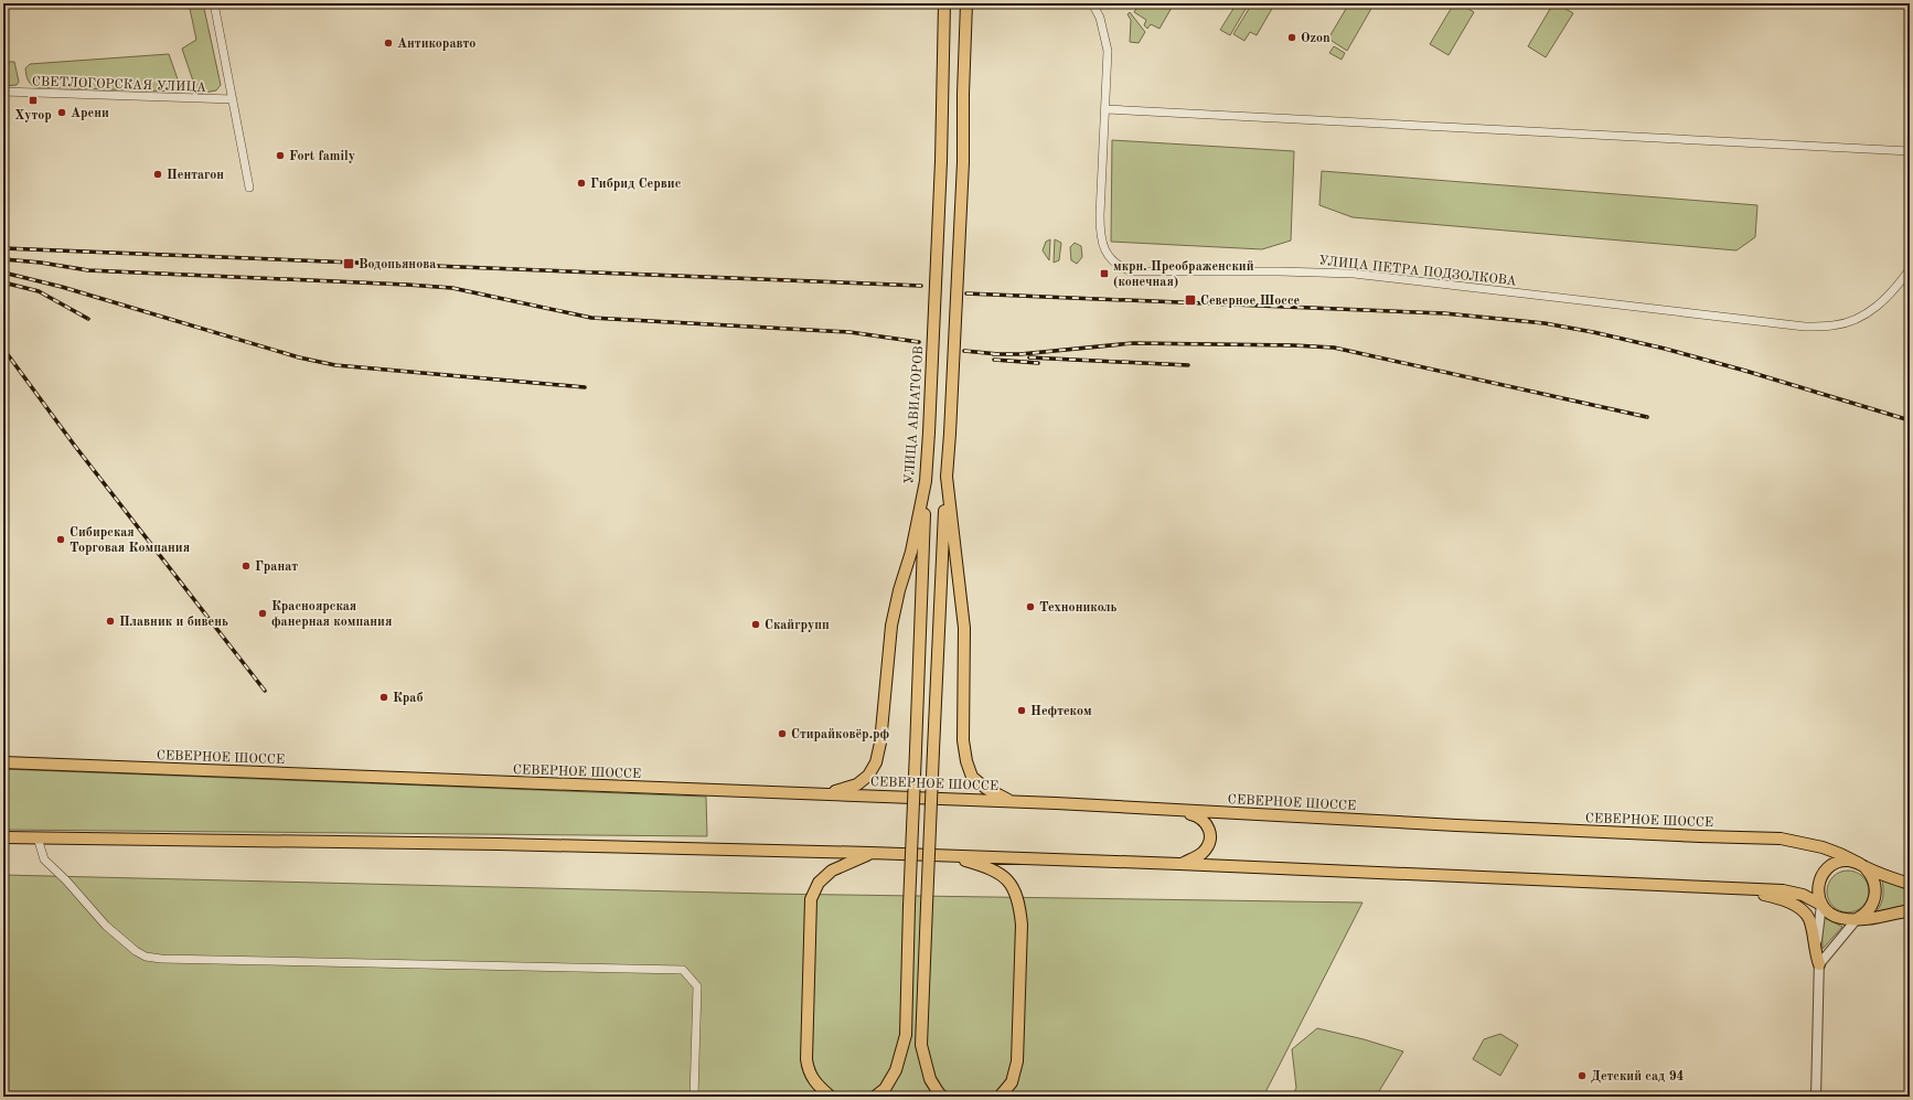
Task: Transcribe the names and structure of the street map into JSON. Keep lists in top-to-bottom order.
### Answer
{
  "streets": {
    "main road": ["УЛИЦА АВИАТОРОВ", "СЕВЕРНОЕ ШОССЕ"],
    "street": ["СВЕТЛОГОРСКАЯ УЛИЦА", "УЛИЦА ПЕТРА ПОДЗОЛКОВА"]
  },
  "crossings": [
    ["УЛИЦА АВИАТОРОВ", "СЕВЕРНОЕ ШОССЕ"]
  ],
  "places": {
    "other": [
      "Ozon",
      "Антикоравто",
      "Арени",
      "Fort family",
      "Пентагон",
      "Гибрид Сервис",
      "Сибирская Торговая Компания",
      "Гранат",
      "Технониколь",
      "Красноярская фанерная компания",
      "Плавник и бивень",
      "Скайгрупп",
      "Краб",
      "Нефтеком",
      "Стирайковёр.рф",
      "Детский сад 94"
    ],
    "transit": [
      "Хутор",
      "Водопьянова",
      "мкрн. Преображенский (конечная)",
      "Северное Шоссе"
    ]
  }
}
